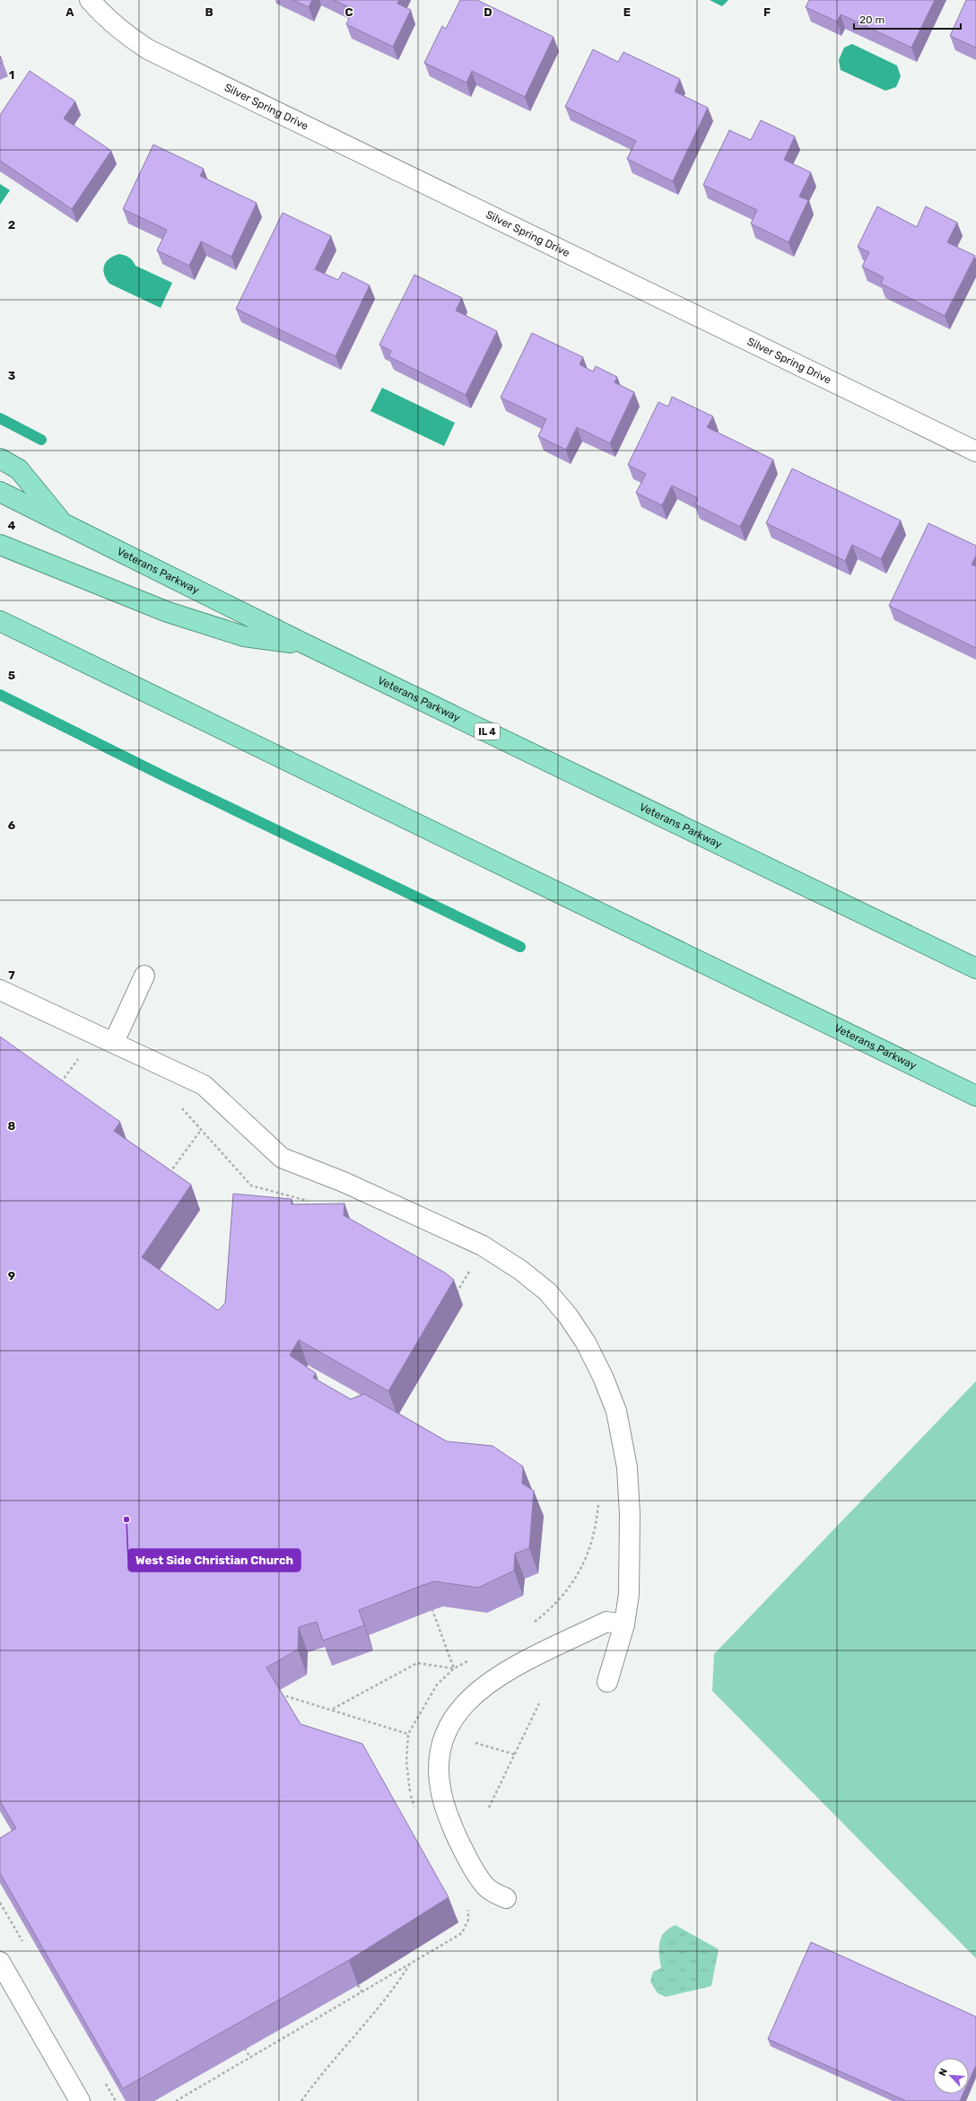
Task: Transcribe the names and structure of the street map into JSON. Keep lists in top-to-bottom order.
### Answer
{
  "streets": {
    "highway": ["Veterans Parkway", "IL 4"],
    "street": ["Silver Spring Drive"]
  },
  "places": ["West Side Christian Church"],
  "scale_bar": "20 m",
  "north": "top left",
  "grid": {
    "columns": [
      "A",
      "B",
      "C",
      "D",
      "E",
      "F"
    ],
    "rows": [
      "1",
      "2",
      "3",
      "4",
      "5",
      "6",
      "7",
      "8",
      "9"
    ]
  }
}
